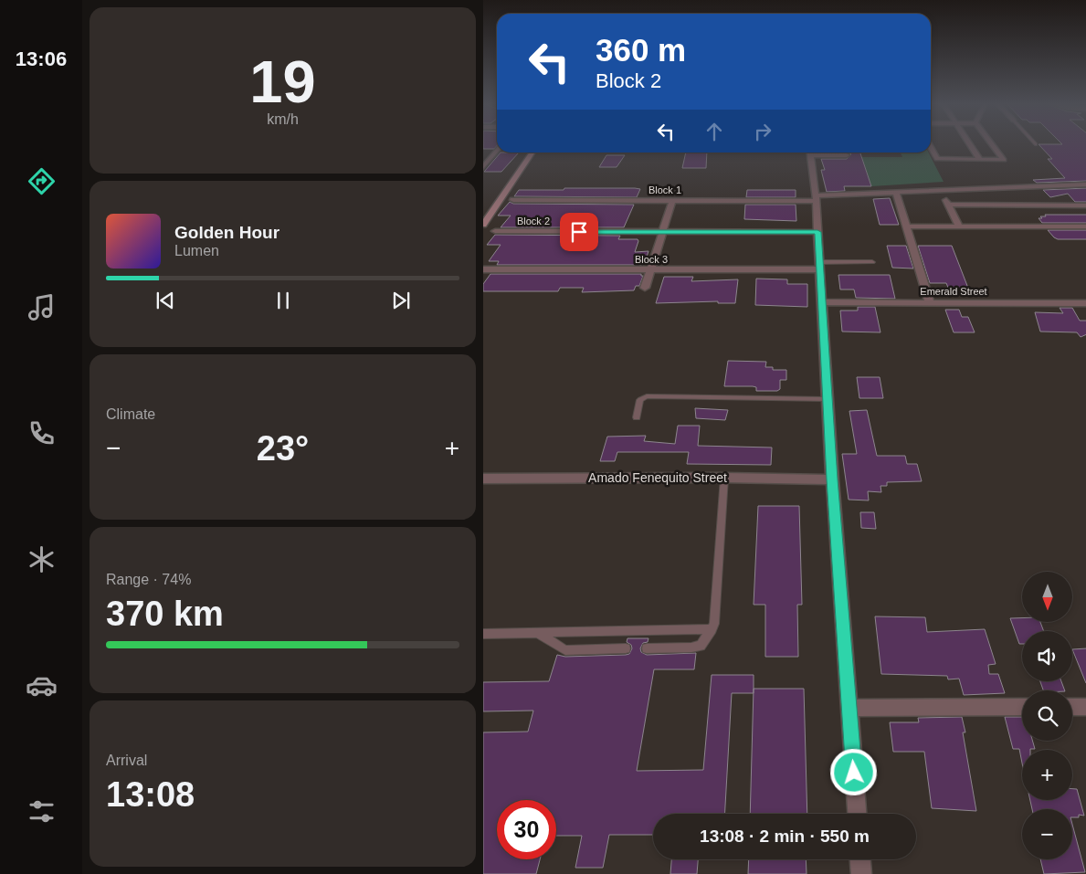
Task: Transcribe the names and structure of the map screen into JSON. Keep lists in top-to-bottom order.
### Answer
{
  "streets": {
    "street": [
      "Block 1",
      "Block 2",
      "Block 3",
      "Emerald Street",
      "Amado Fenequito Street"
    ]
  },
  "north": "bottom",
  "page": {
    "tabs": "13:06",
    "tile": [
      ["19", "km/h"],
      "Climate",
      ["Range · 74%", "370 km"],
      ["Arrival", "13:08"]
    ],
    "turn": ["360 m", "Block 2"],
    "song": ["Golden Hour", "Lumen"],
    "heat": ["−", "23°", "+"],
    "map_buttons": ["+", "−"],
    "limit": "30",
    "trip": "13:08 · 2 min · 550 m"
  }
}
